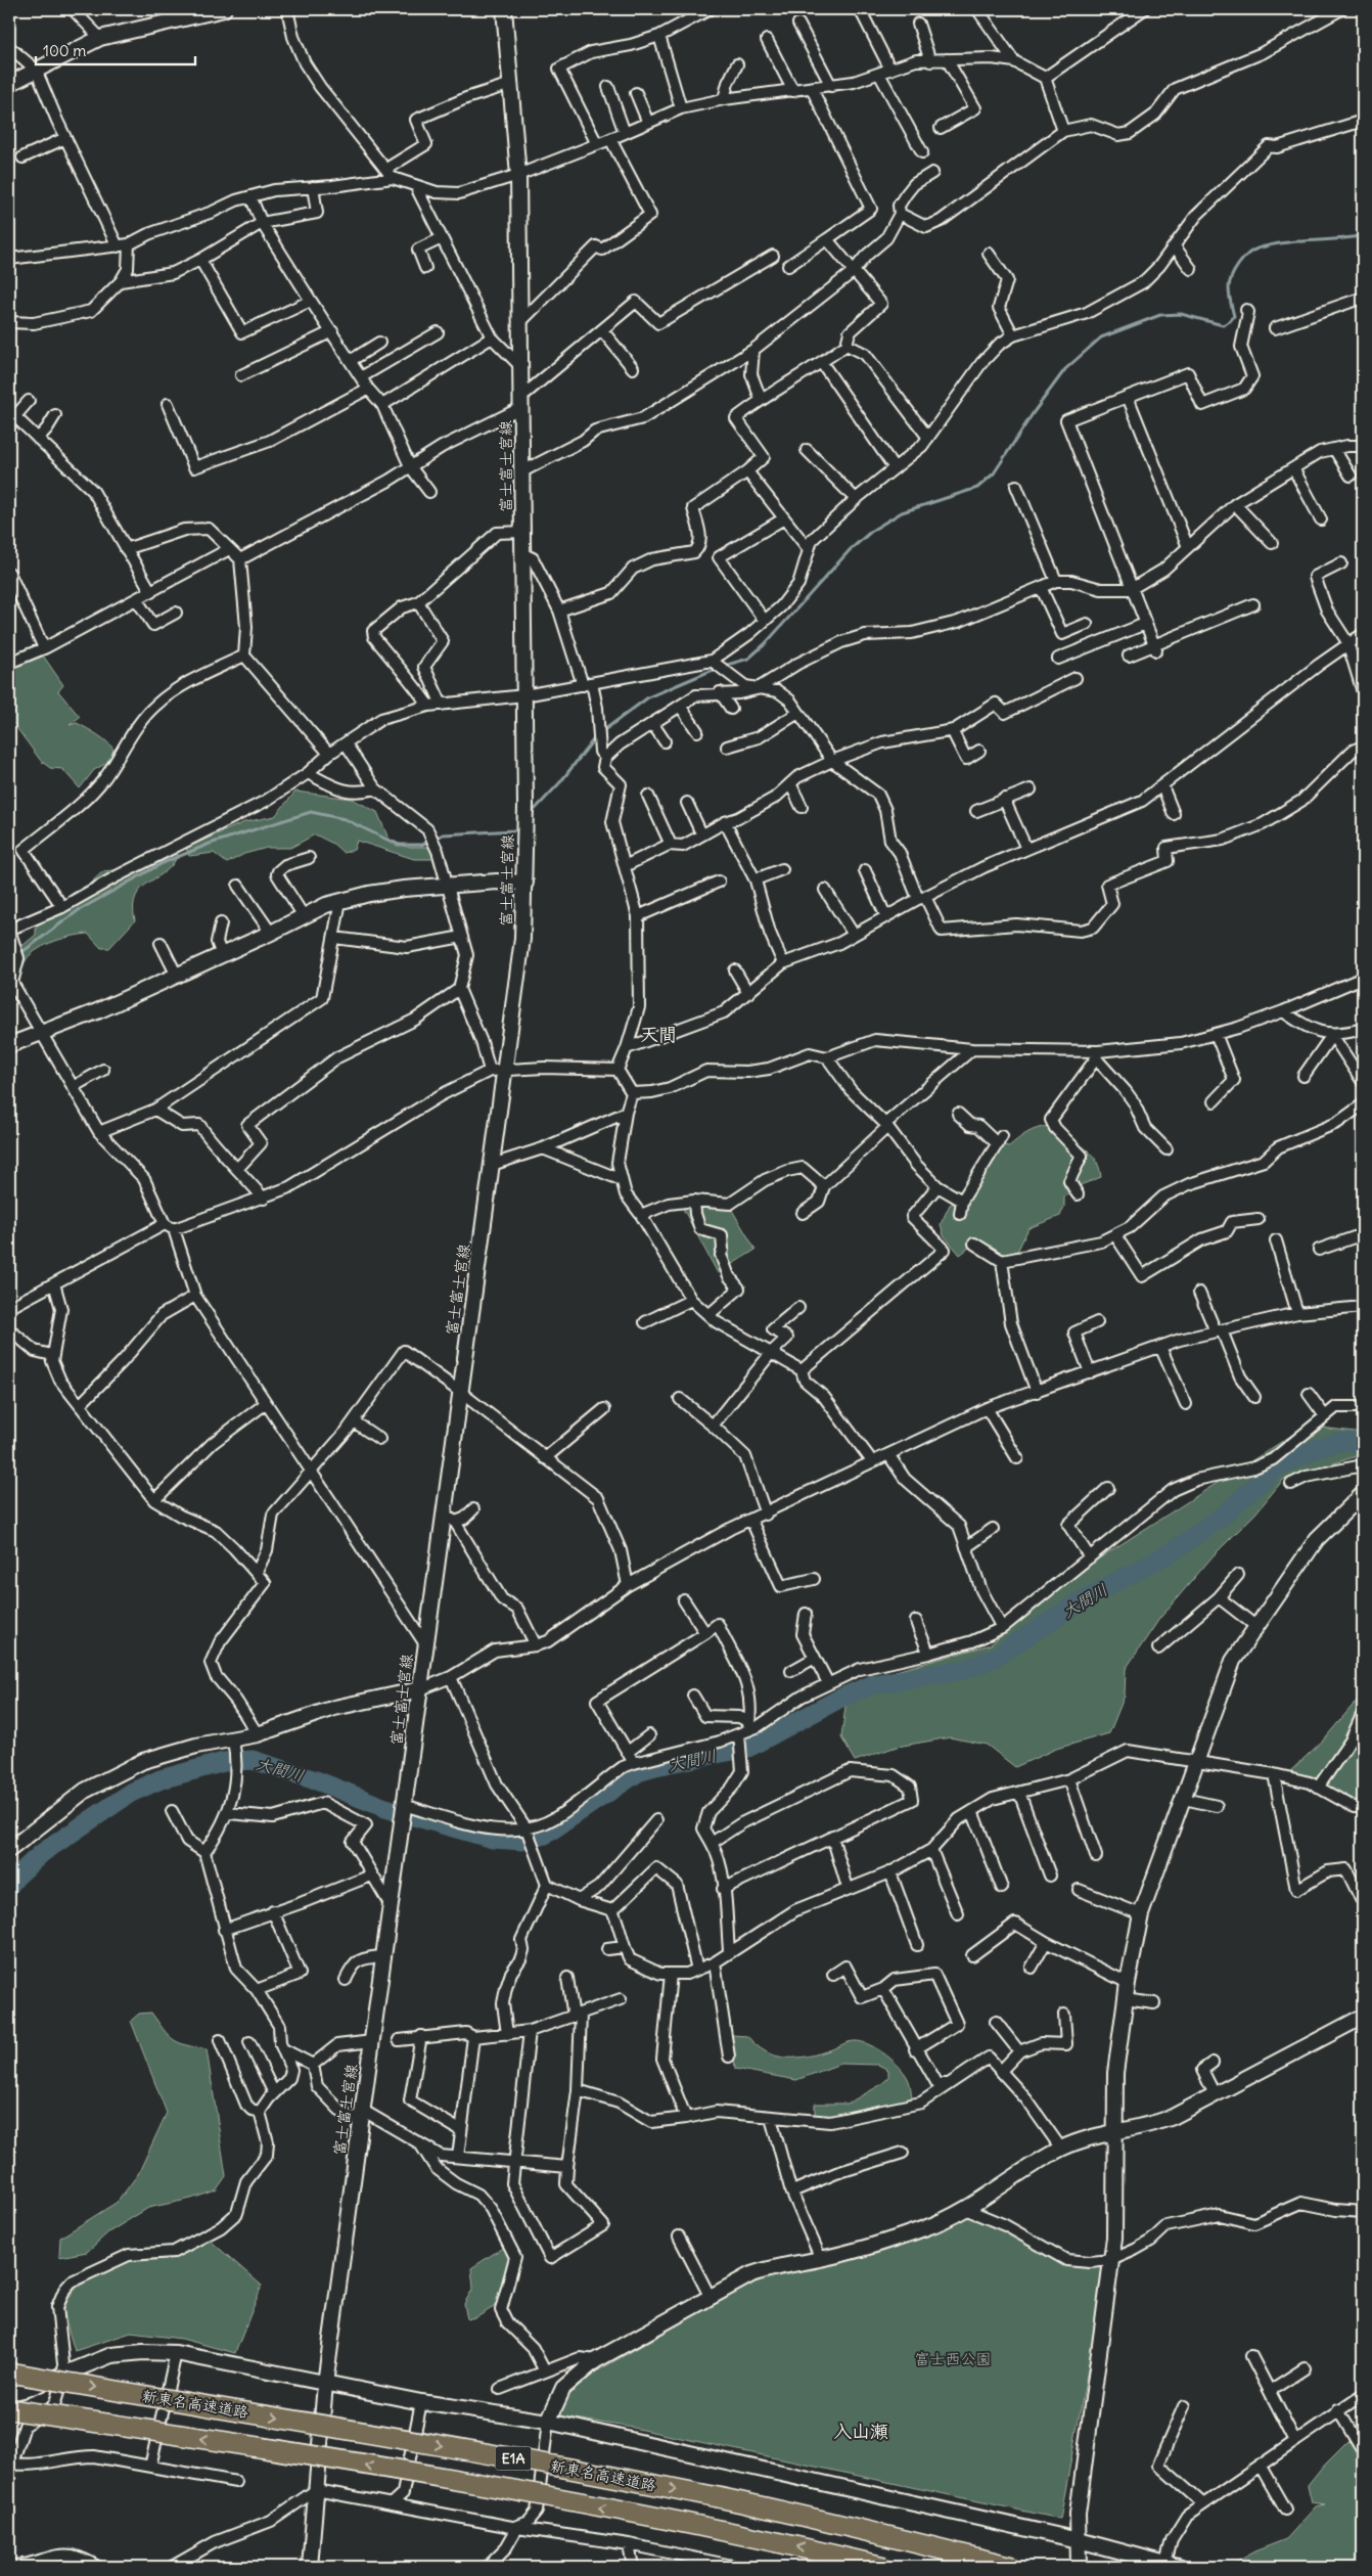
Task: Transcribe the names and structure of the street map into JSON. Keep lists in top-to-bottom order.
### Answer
{
  "streets": {
    "highway": ["新東名高速道路", "E1A"],
    "street": ["富士富士宮線"]
  },
  "districts": ["天間", "入山瀬"],
  "water": ["大間川"],
  "parks": ["富士西公園"],
  "scale_bar": "100 m"
}
